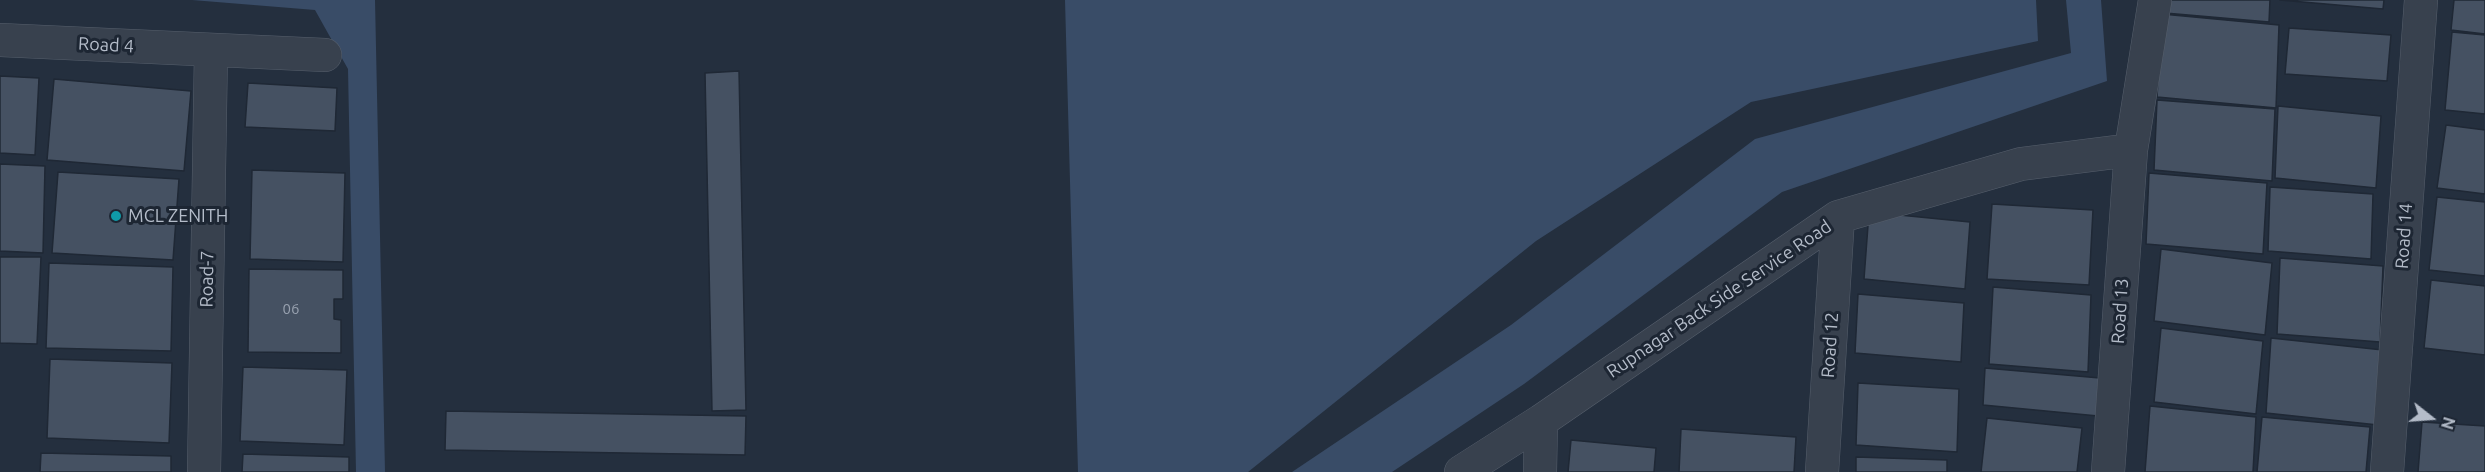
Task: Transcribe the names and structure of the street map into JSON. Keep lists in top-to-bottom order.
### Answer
{
  "streets": {
    "street": [
      "Road 4",
      "Road 14",
      "Road-7",
      "Rupnagar Back Side Service Road",
      "Road 13",
      "Road 12"
    ]
  },
  "crossings": [
    ["Road 4", "Road-7"],
    ["Rupnagar Back Side Service Road", "Road 13"],
    ["Rupnagar Back Side Service Road", "Road 12"]
  ],
  "places": ["MCL ZENITH"],
  "house_numbers": ["06"],
  "north": "right"
}
